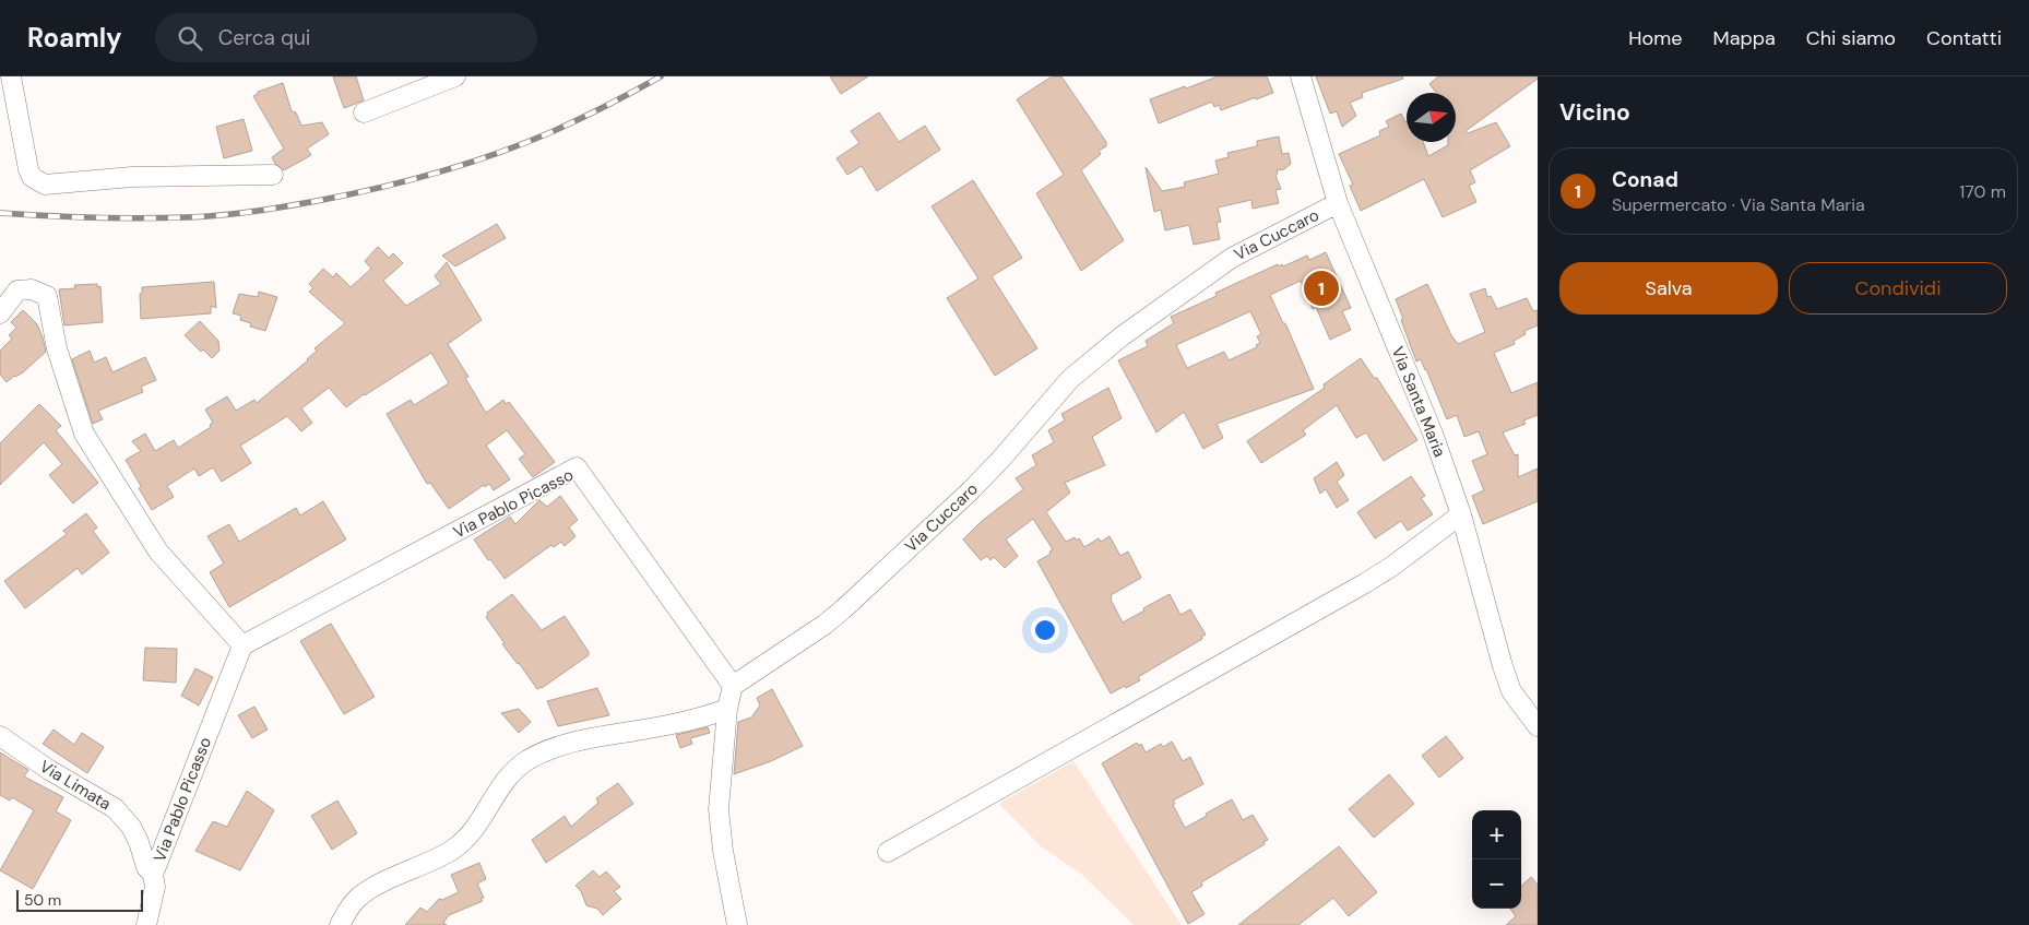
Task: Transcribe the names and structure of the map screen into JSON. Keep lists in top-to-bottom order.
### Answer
{
  "streets": {
    "street": [
      "Via Cuccaro",
      "Via Santa Maria",
      "Via Pablo Picasso",
      "Via Limata"
    ]
  },
  "crossings": [
    ["Via Cuccaro", "Via Santa Maria"],
    ["Via Cuccaro", "Via Pablo Picasso"],
    ["Via Pablo Picasso", "Via Limata"]
  ],
  "scale_bar": "50 m",
  "north": "right",
  "page": {
    "header": "Roamly",
    "search": "Cerca qui",
    "nav": [
      "Home",
      "Mappa",
      "Chi siamo",
      "Contatti"
    ],
    "heading": "Vicino",
    "list": [
      {
        "mark": "1",
        "name": "Conad",
        "note": "Supermercato · Via Santa Maria",
        "value": "170 m"
      }
    ],
    "buttons": ["Salva", "Condividi"],
    "pins": "1",
    "map_buttons": ["+", "−"],
    "scale": "50 m"
  }
}
